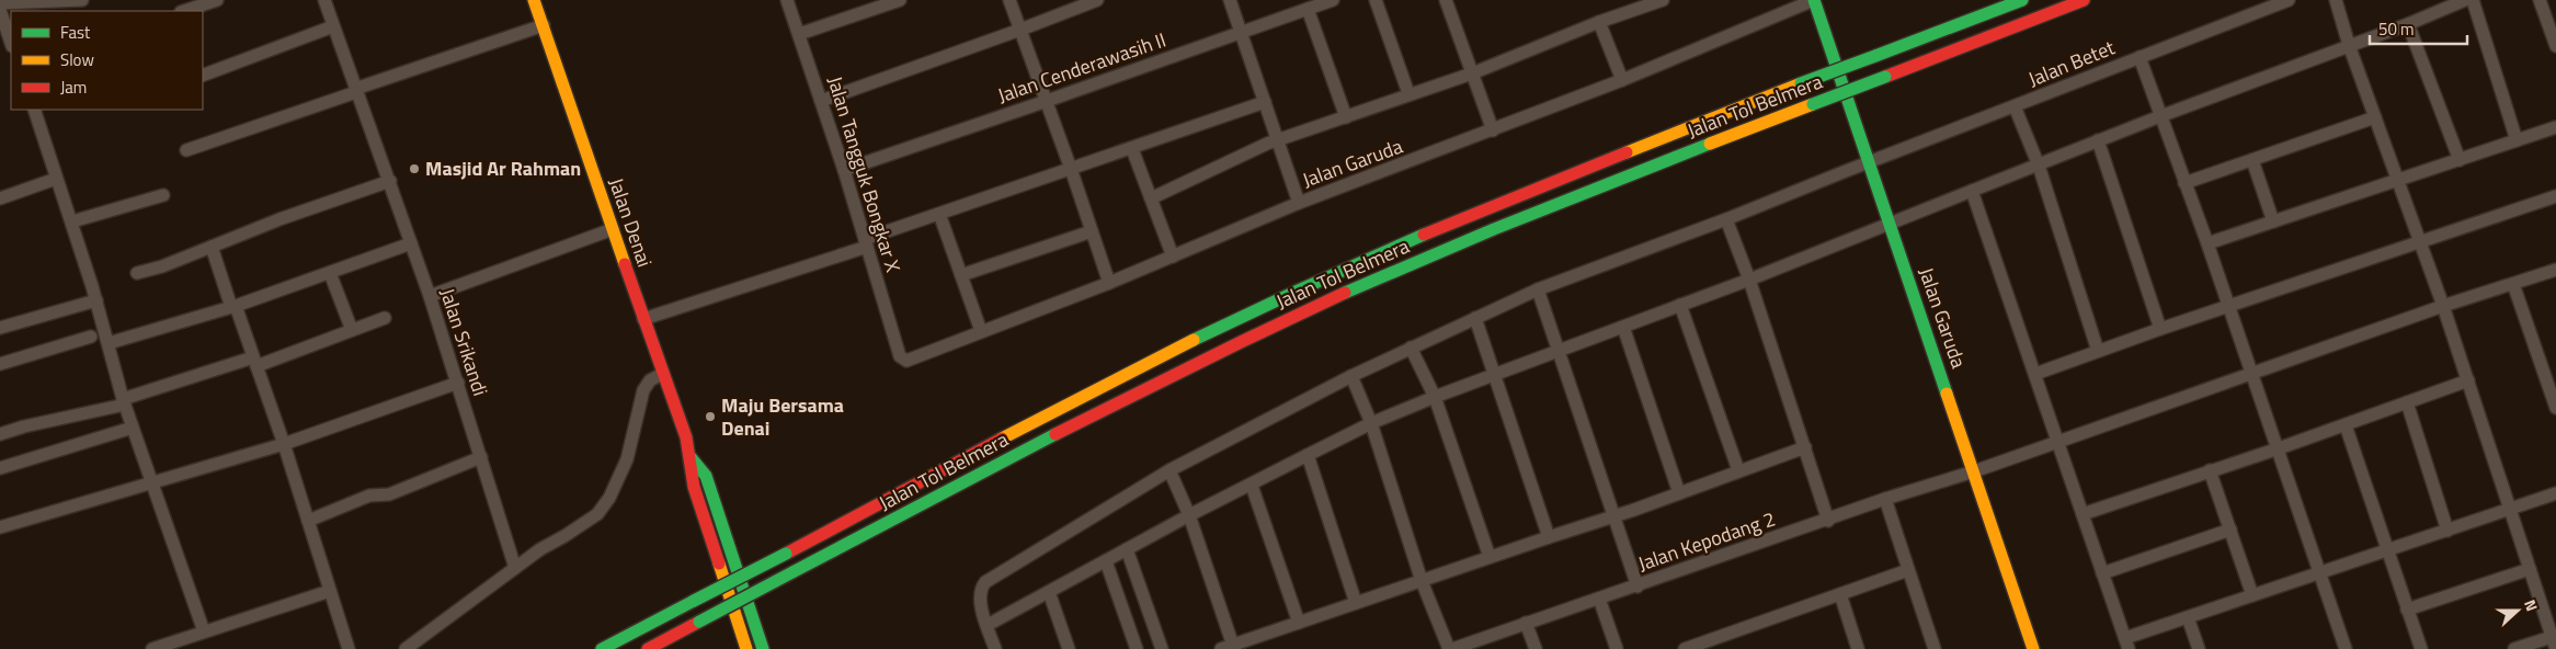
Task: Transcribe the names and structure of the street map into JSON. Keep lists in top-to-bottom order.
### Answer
{
  "streets": {
    "main road": ["Jalan Tol Belmera", "Jalan Garuda", "Jalan Denai"],
    "street": [
      "Jalan Betet",
      "Jalan Cenderawasih II",
      "Jalan Tangguk Bongkar X",
      "Jalan Srikandi",
      "Jalan Kepodang 2"
    ]
  },
  "crossings": [
    ["Jalan Betet", "Jalan Garuda"],
    ["Jalan Cenderawasih II", "Jalan Tangguk Bongkar X"],
    ["Jalan Garuda", "Jalan Tangguk Bongkar X"],
    ["Jalan Garuda", "Jalan Kepodang 2"]
  ],
  "places": ["Masjid Ar Rahman", "Maju Bersama Denai"],
  "legend": ["Fast", "Slow", "Jam"],
  "scale_bar": "50 m",
  "north": "right"
}
